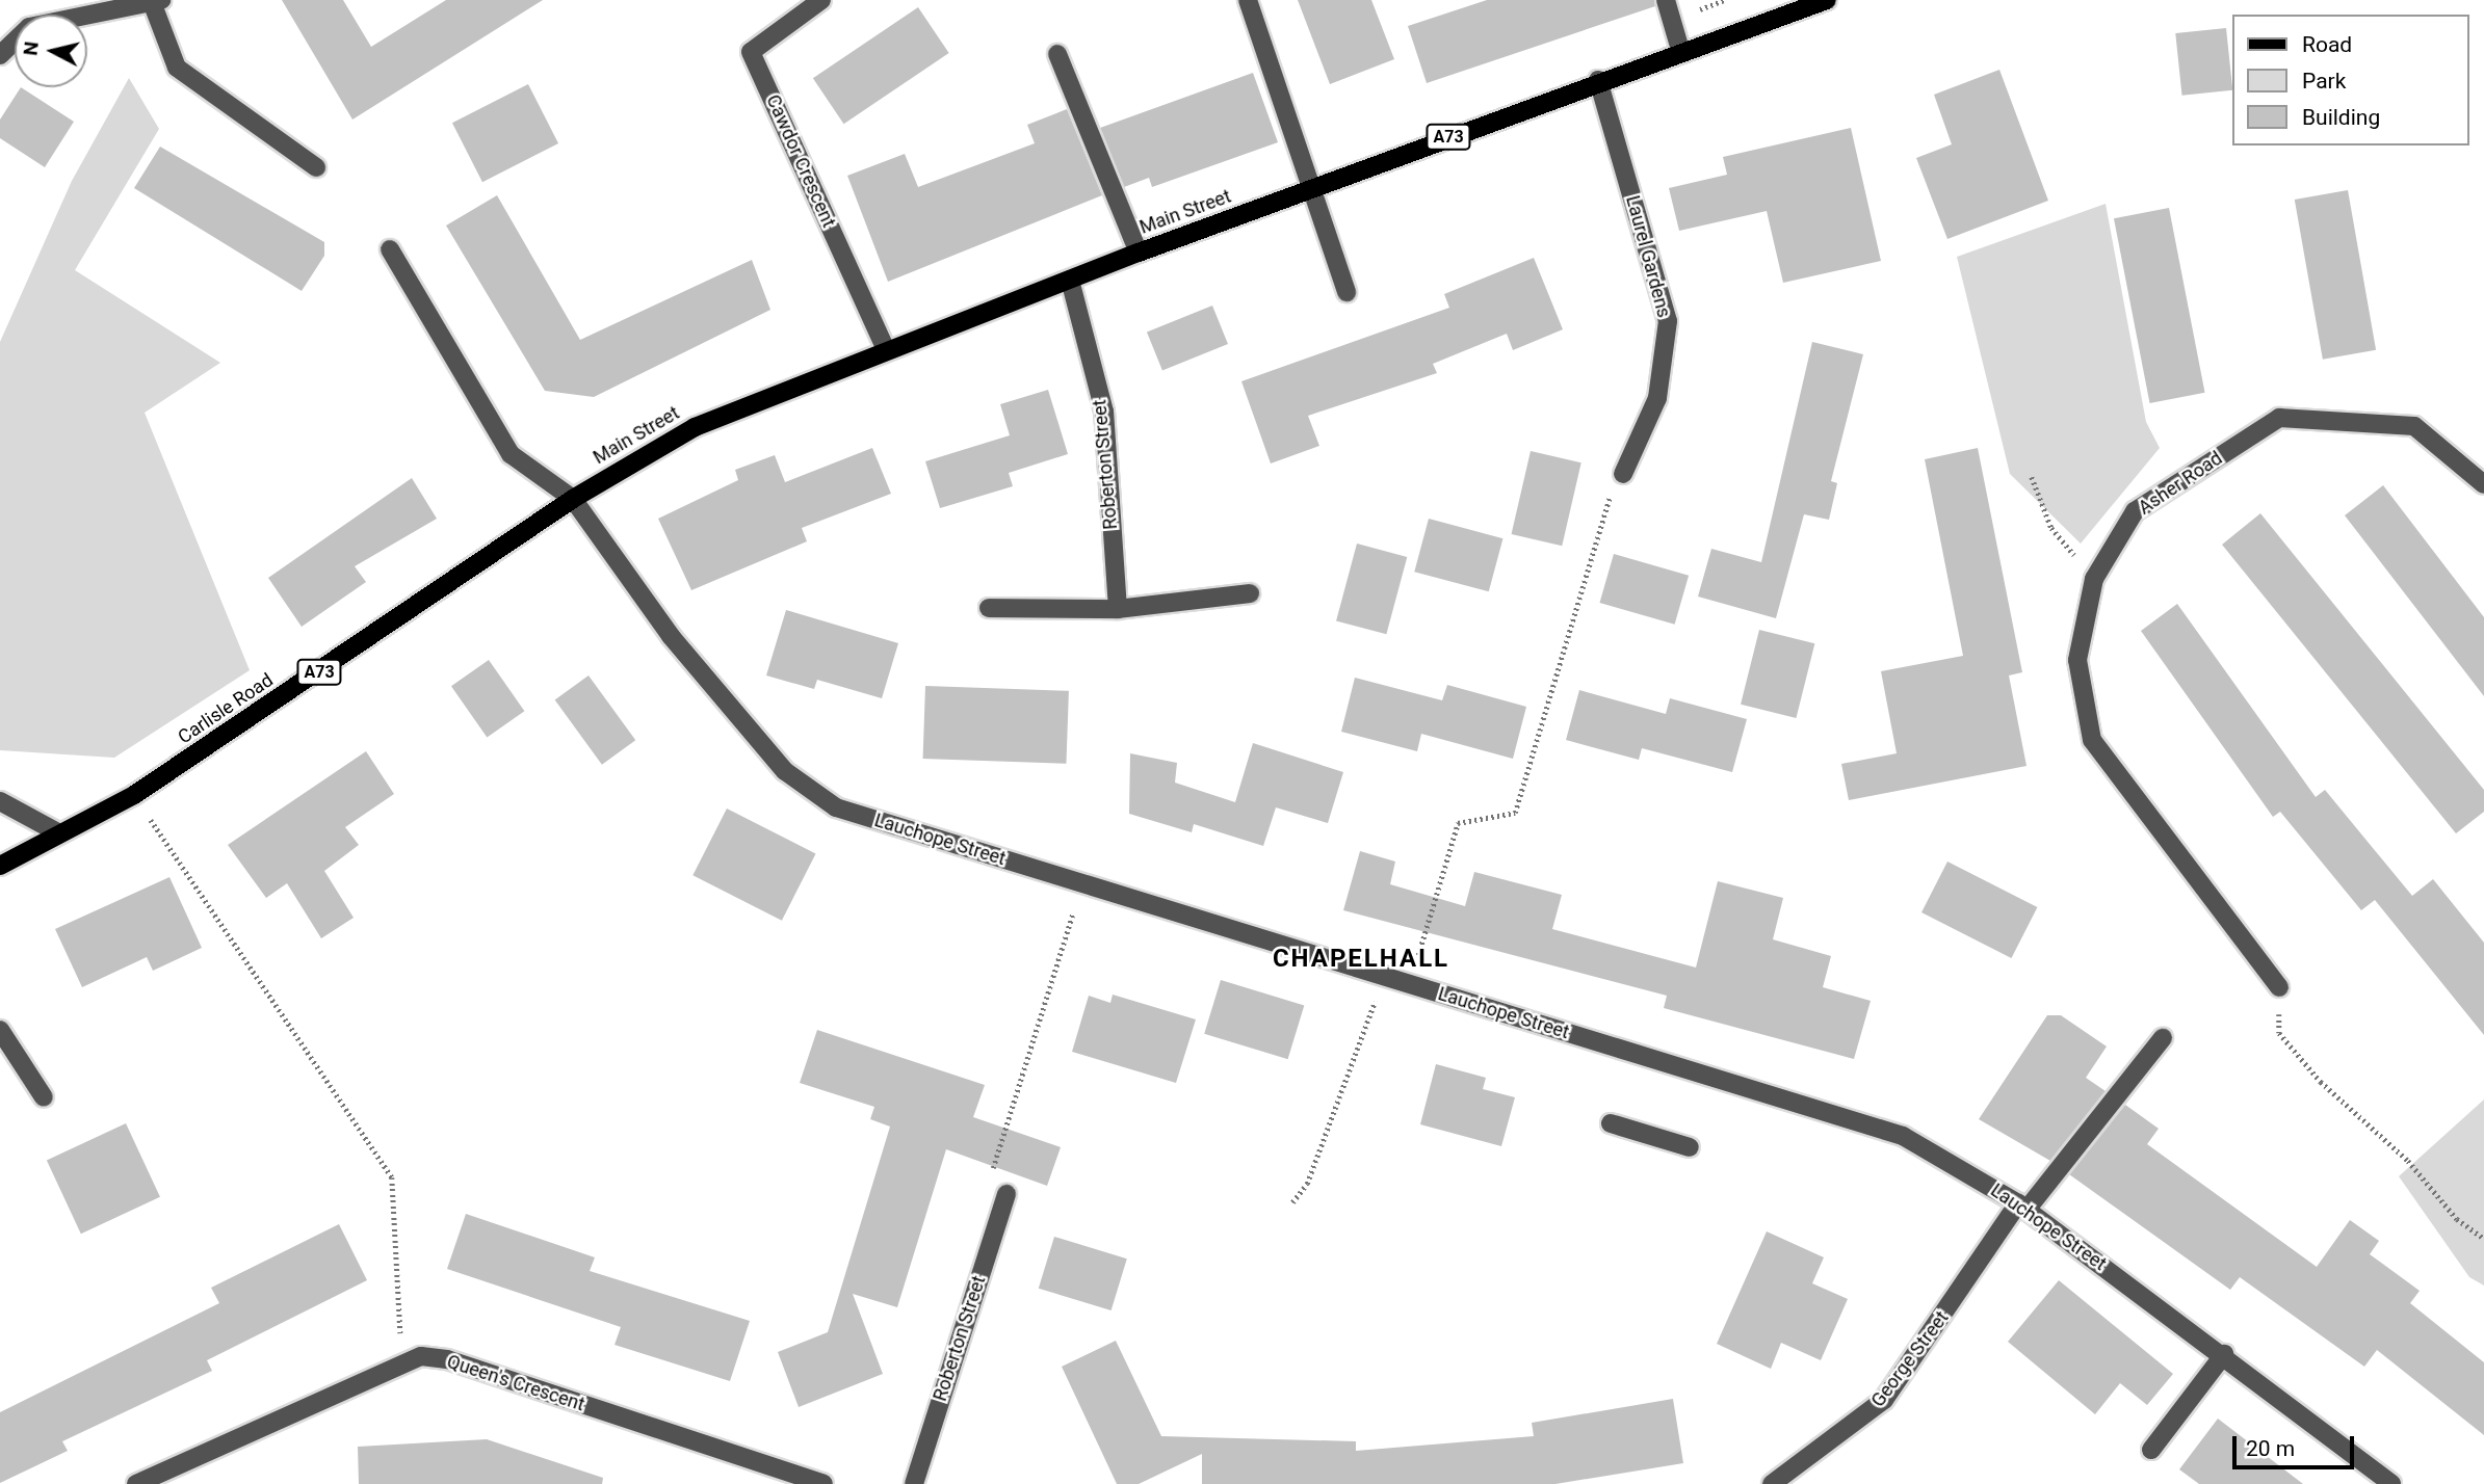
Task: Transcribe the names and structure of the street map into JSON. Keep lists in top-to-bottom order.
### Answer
{
  "streets": {
    "main road": ["A73", "Main Street", "Carlisle Road"],
    "street": [
      "Cawdor Crescent",
      "Laurel Gardens",
      "Roberton Street",
      "Asher Road",
      "Lauchope Street",
      "George Street",
      "Queen's Crescent"
    ]
  },
  "crossings": [
    ["Cawdor Crescent", "Main Street"],
    ["Main Street", "Laurel Gardens"],
    ["Main Street", "Roberton Street"],
    ["Main Street", "Carlisle Road"],
    ["Main Street", "Lauchope Street"],
    ["Carlisle Road", "Lauchope Street"],
    ["Lauchope Street", "George Street"]
  ],
  "districts": ["CHAPELHALL"],
  "legend": ["Road", "Park", "Building"],
  "scale_bar": "20 m",
  "north": "left"
}
